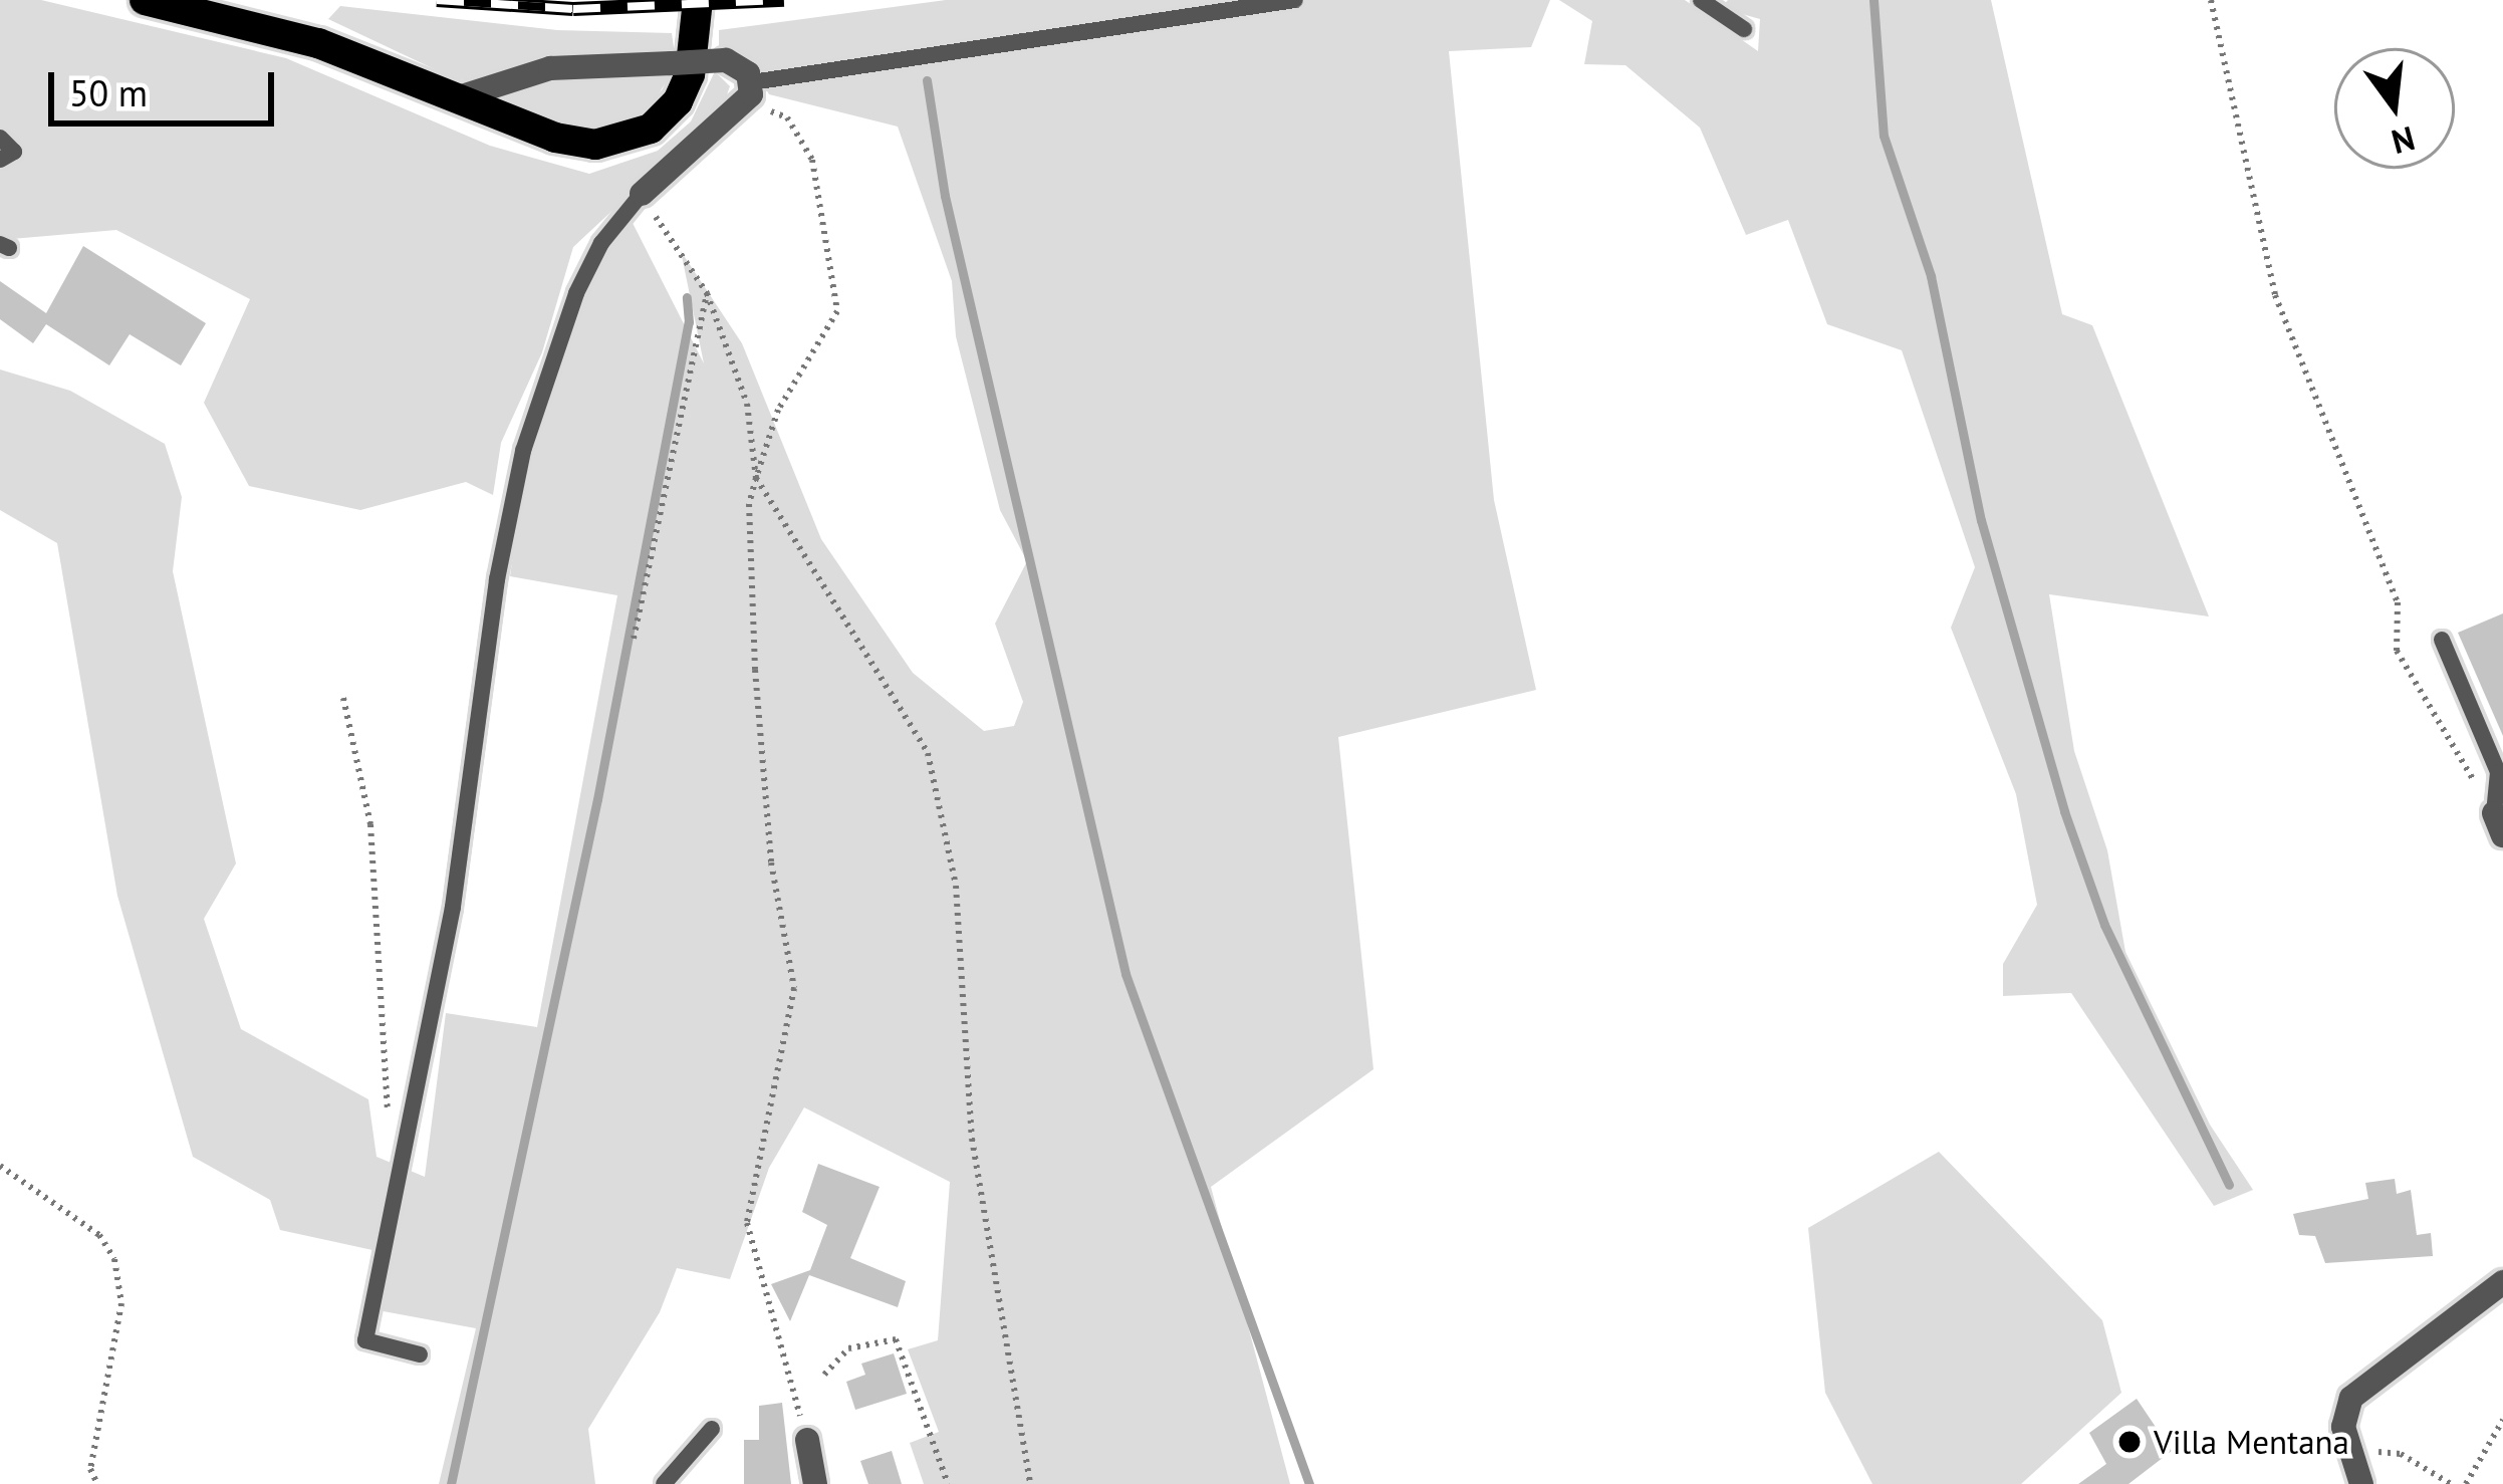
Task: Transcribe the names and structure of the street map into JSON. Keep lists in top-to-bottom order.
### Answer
{
  "places": ["Villa Mentana"],
  "scale_bar": "50 m",
  "north": "bottom"
}
